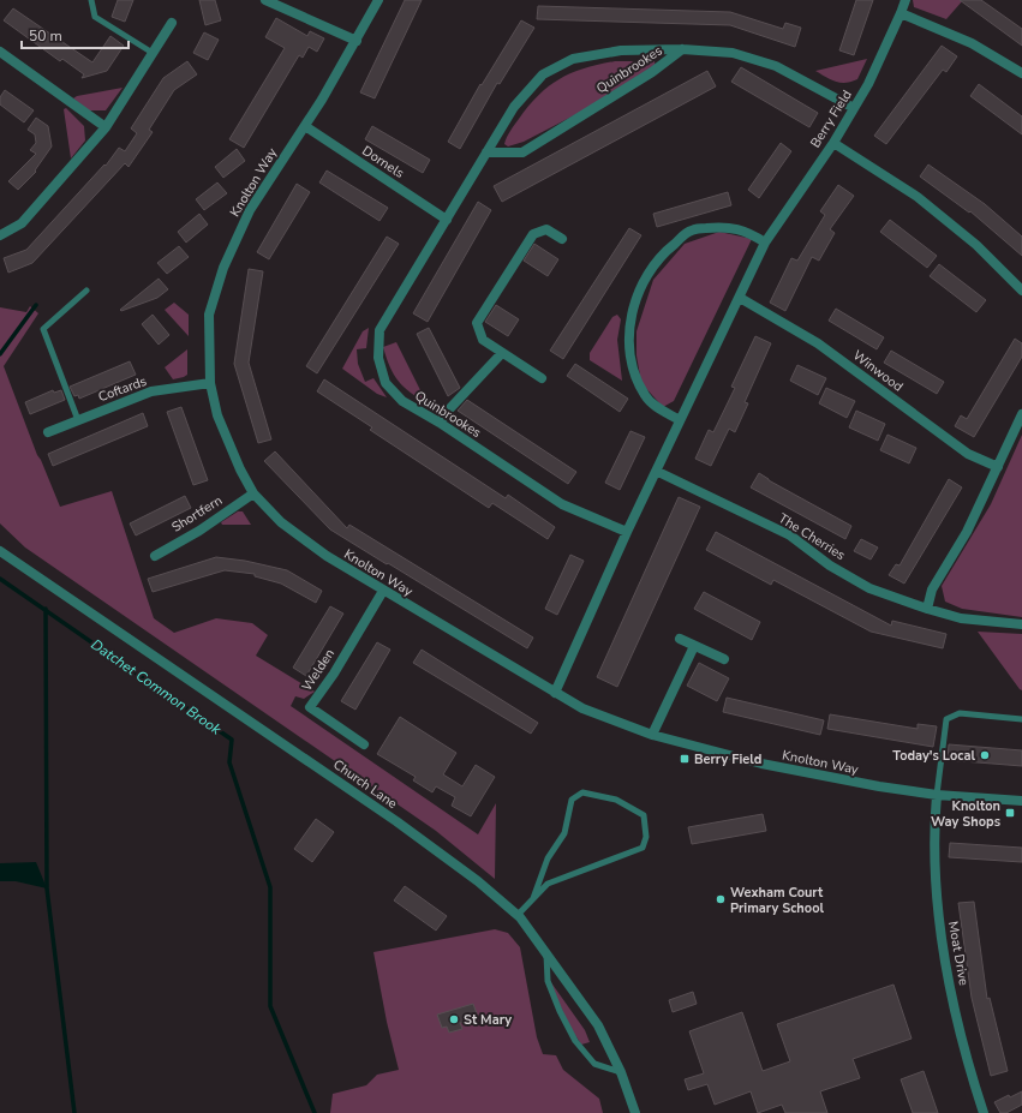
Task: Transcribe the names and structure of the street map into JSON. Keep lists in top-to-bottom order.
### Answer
{
  "streets": {
    "street": [
      "Quinbrookes",
      "Berry Field",
      "Dornels",
      "Knolton Way",
      "Winwood",
      "Coftards",
      "Shortfern",
      "The Cherries",
      "Welden",
      "Church Lane",
      "Moat Drive"
    ]
  },
  "crossings": [
    ["Quinbrookes", "Berry Field"],
    ["Quinbrookes", "Dornels"],
    ["Berry Field", "Knolton Way"],
    ["Berry Field", "Winwood"],
    ["Berry Field", "The Cherries"],
    ["Dornels", "Knolton Way"],
    ["Knolton Way", "Coftards"],
    ["Knolton Way", "Shortfern"],
    ["Knolton Way", "Welden"],
    ["Knolton Way", "Moat Drive"]
  ],
  "water": ["Datchet Common Brook"],
  "places": {
    "other": ["Today's Local", "Wexham Court Primary School", "St Mary"],
    "transit": ["Berry Field", "Knolton Way Shops"]
  },
  "scale_bar": "50 m"
}
